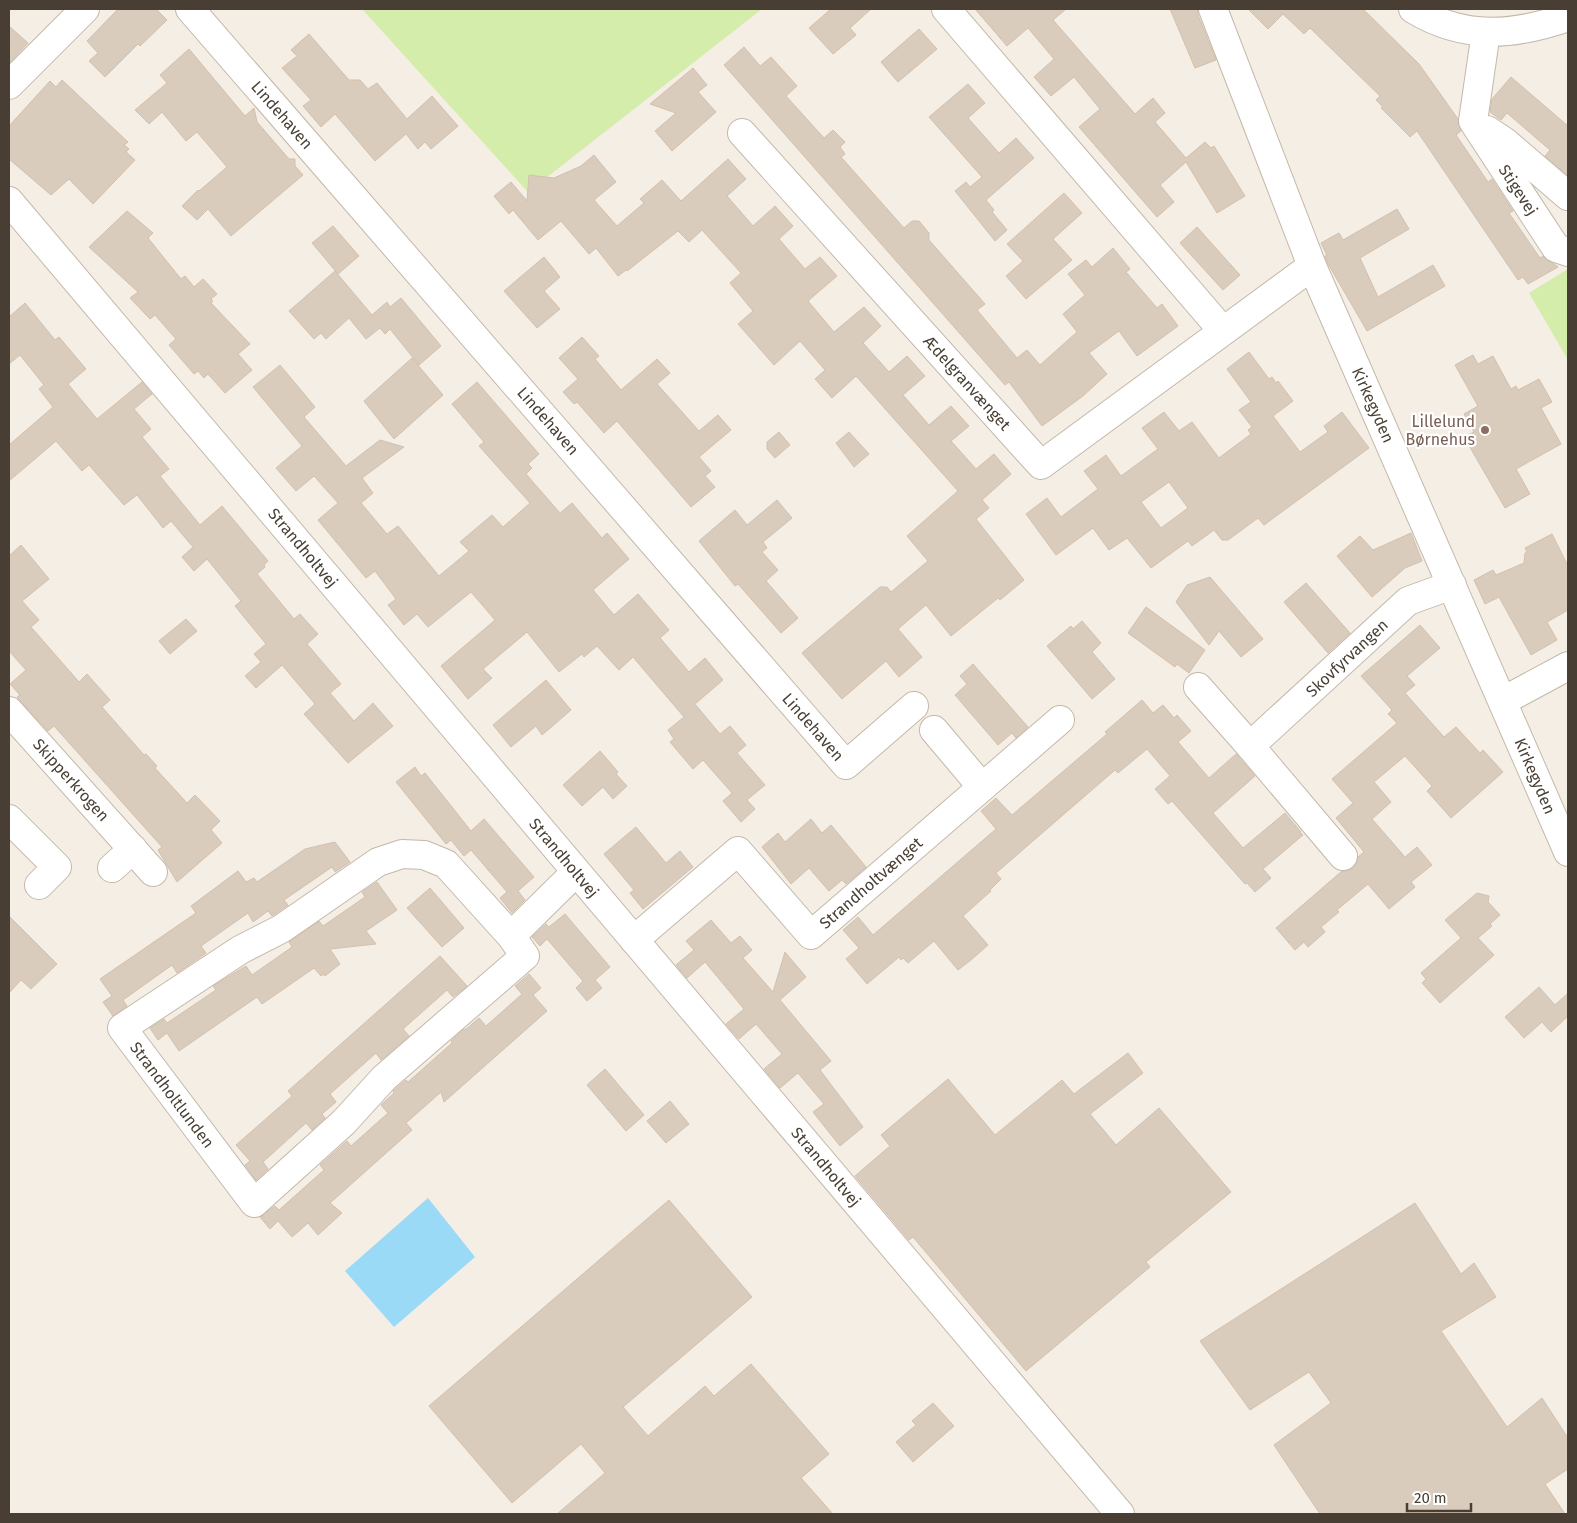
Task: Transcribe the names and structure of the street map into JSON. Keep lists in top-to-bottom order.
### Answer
{
  "streets": {
    "street": [
      "Lindehaven",
      "Stigevej",
      "Ædelgranvænget",
      "Kirkegyden",
      "Strandholtvej",
      "Skovfyrvangen",
      "Skipperkrogen",
      "Strandholtvænget",
      "Strandholtlunden"
    ]
  },
  "crossings": [
    ["Ædelgranvænget", "Kirkegyden"],
    ["Kirkegyden", "Skovfyrvangen"],
    ["Strandholtvej", "Strandholtvænget"]
  ],
  "places": ["Lillelund Børnehus"],
  "scale_bar": "20 m"
}
